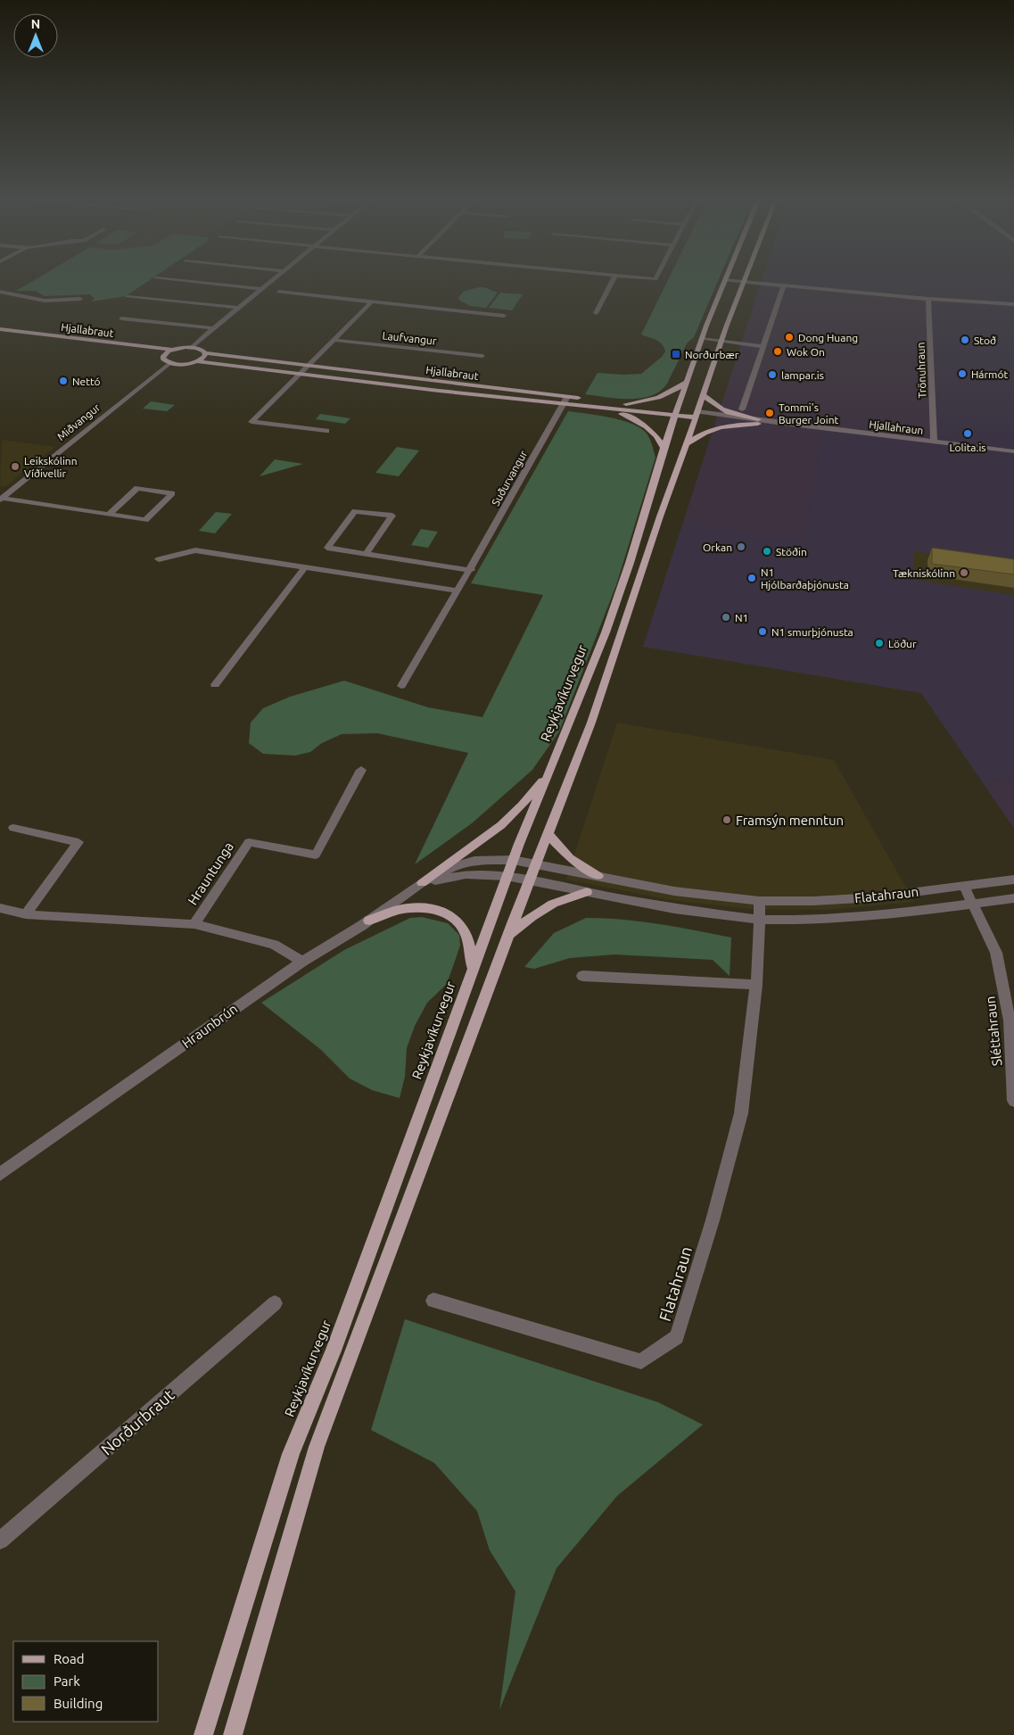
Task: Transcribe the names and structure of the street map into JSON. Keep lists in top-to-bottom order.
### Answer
{
  "streets": {
    "main road": ["Hjallabraut", "Reykjavíkurvegur"],
    "street": [
      "Laufvangur",
      "Trönuhraun",
      "Miðvangur",
      "Hjallahraun",
      "Suðurvangur",
      "Hrauntunga",
      "Flatahraun",
      "Hraunbrún",
      "Sléttahraun",
      "Norðurbraut"
    ]
  },
  "crossings": [
    ["Hjallabraut", "Miðvangur"],
    ["Hjallabraut", "Hjallahraun"],
    ["Hjallabraut", "Suðurvangur"],
    ["Hjallabraut", "Reykjavíkurvegur"],
    ["Trönuhraun", "Hjallahraun"],
    ["Reykjavíkurvegur", "Hraunbrún"],
    ["Hrauntunga", "Hraunbrún"],
    ["Flatahraun", "Hraunbrún"],
    ["Flatahraun", "Sléttahraun"]
  ],
  "places": {
    "other": [
      "Dong Huang",
      "Stoð",
      "Wok On",
      "Hármót",
      "lampar.is",
      "Nettó",
      "Tommi's Burger Joint",
      "Lolita.is",
      "Leikskólinn Víðivellir",
      "Orkan",
      "Stöðin",
      "Tækniskólinn",
      "N1 Hjólbarðaþjónusta",
      "N1",
      "N1 smurþjónusta",
      "Löður",
      "Framsýn menntun"
    ],
    "transit": ["Norðurbær"]
  },
  "legend": ["Road", "Park", "Building"],
  "north": "top"
}
